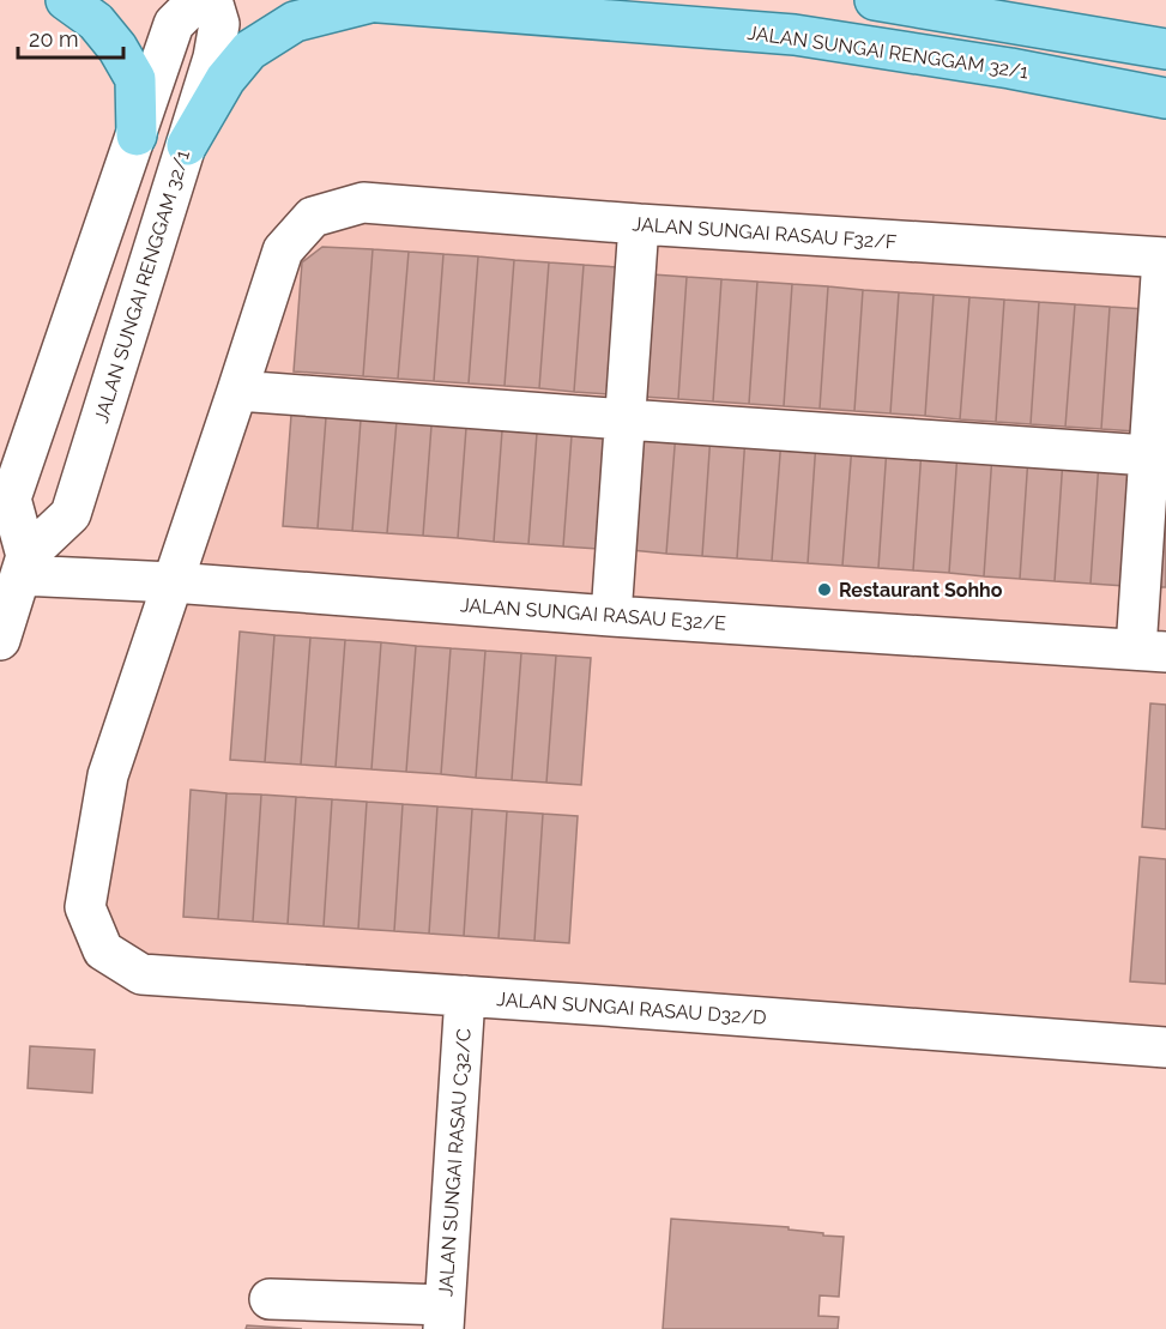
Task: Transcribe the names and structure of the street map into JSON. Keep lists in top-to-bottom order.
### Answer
{
  "streets": {
    "main road": ["JALAN SUNGAI RENGGAM 32/1"],
    "street": [
      "JALAN SUNGAI RASAU F32/F",
      "JALAN SUNGAI RASAU E32/E",
      "JALAN SUNGAI RASAU D32/D",
      "JALAN SUNGAI RASAU C32/C"
    ]
  },
  "crossings": [
    ["JALAN SUNGAI RENGGAM 32/1", "JALAN SUNGAI RASAU E32/E"],
    ["JALAN SUNGAI RASAU E32/E", "JALAN SUNGAI RASAU D32/D"],
    ["JALAN SUNGAI RASAU D32/D", "JALAN SUNGAI RASAU C32/C"]
  ],
  "places": ["Restaurant Sohho"],
  "scale_bar": "20 m"
}
